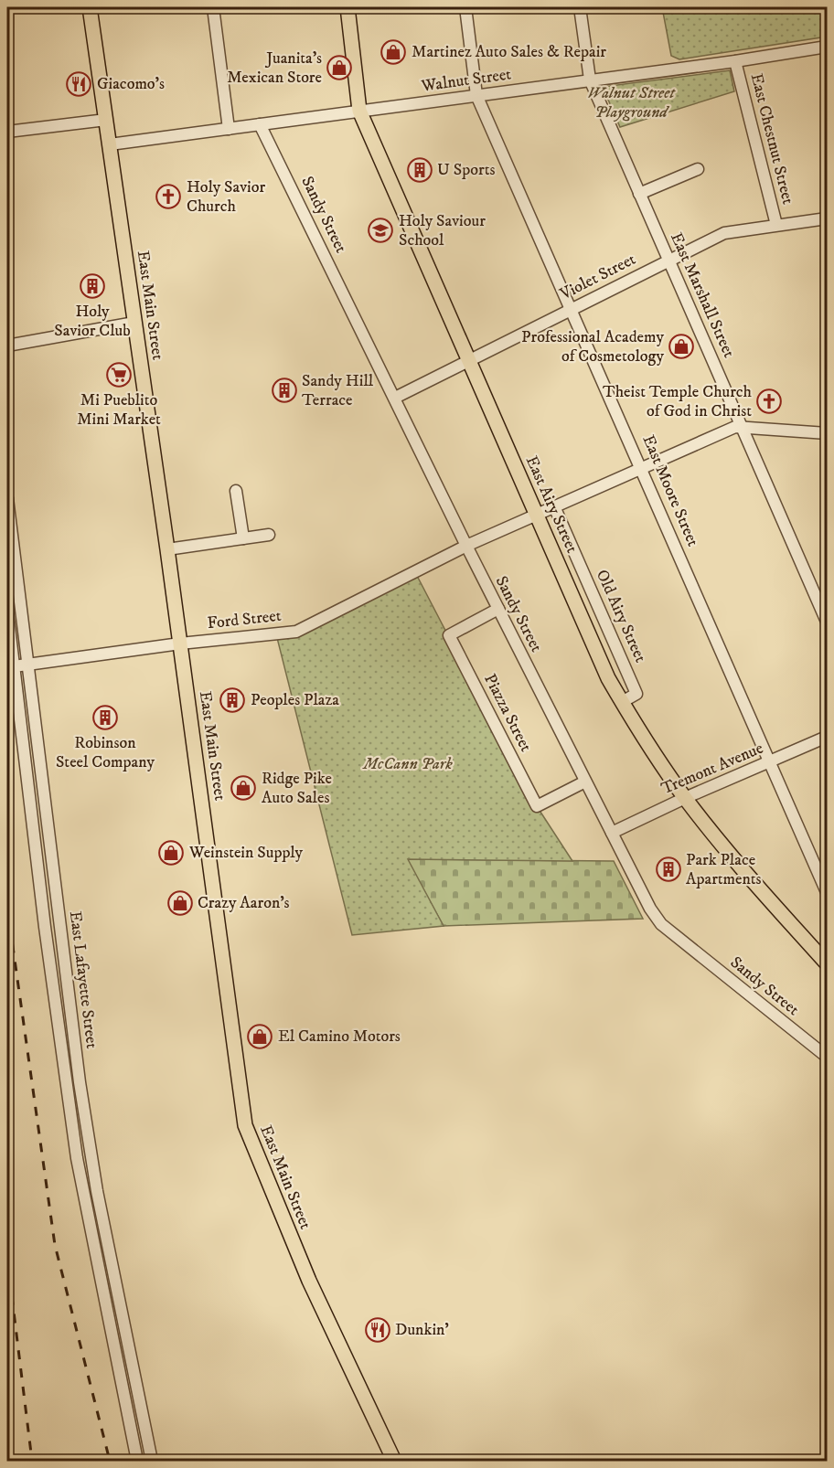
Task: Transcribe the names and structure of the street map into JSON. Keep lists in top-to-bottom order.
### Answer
{
  "streets": {
    "main road": ["East Main Street", "East Airy Street"],
    "street": [
      "Walnut Street",
      "East Chestnut Street",
      "Sandy Street",
      "Violet Street",
      "East Marshall Street",
      "East Moore Street",
      "Old Airy Street",
      "Ford Street",
      "Piazza Street",
      "Tremont Avenue",
      "East Lafayette Street"
    ]
  },
  "crossings": [
    ["Walnut Street", "East Chestnut Street"],
    ["Walnut Street", "Sandy Street"],
    ["Walnut Street", "East Marshall Street"],
    ["Walnut Street", "East Main Street"],
    ["Walnut Street", "East Moore Street"],
    ["Walnut Street", "East Airy Street"],
    ["East Chestnut Street", "Violet Street"],
    ["Sandy Street", "Violet Street"],
    ["Sandy Street", "Ford Street"],
    ["Sandy Street", "Piazza Street"],
    ["Sandy Street", "Tremont Avenue"],
    ["Violet Street", "East Marshall Street"],
    ["Violet Street", "East Moore Street"],
    ["Violet Street", "East Airy Street"],
    ["East Marshall Street", "Ford Street"],
    ["East Main Street", "Ford Street"],
    ["East Moore Street", "Ford Street"],
    ["East Moore Street", "Tremont Avenue"],
    ["East Airy Street", "Old Airy Street"],
    ["East Airy Street", "Ford Street"],
    ["East Airy Street", "Tremont Avenue"],
    ["Old Airy Street", "Ford Street"],
    ["Ford Street", "East Lafayette Street"]
  ],
  "parks": ["Walnut Street Playground", "McCann Park"],
  "places": {
    "shop": [
      "Martinez Auto Sales & Repair",
      "Juanita's Mexican Store",
      "Professional Academy of Cosmetology",
      "Ridge Pike Auto Sales",
      "Weinstein Supply",
      "Crazy Aaron's",
      "El Camino Motors"
    ],
    "restaurant": ["Giacomo's", "Dunkin'"],
    "building": [
      "U Sports",
      "Holy Savior Club",
      "Sandy Hill Terrace",
      "Peoples Plaza",
      "Robinson Steel Company",
      "Park Place Apartments"
    ],
    "church": ["Holy Savior Church", "Theist Temple Church of God in Christ"],
    "school or university": ["Holy Saviour School"],
    "supermarket": ["Mi Pueblito Mini Market"]
  }
}
